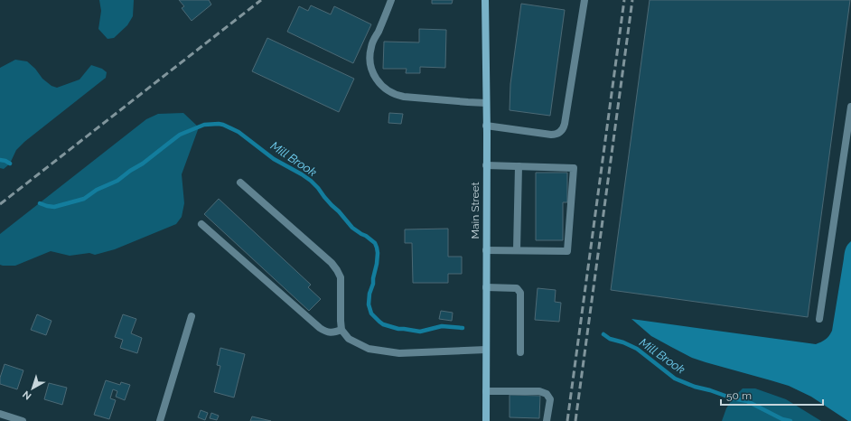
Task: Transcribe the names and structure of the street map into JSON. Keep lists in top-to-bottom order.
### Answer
{
  "streets": {
    "main road": ["Main Street"]
  },
  "water": ["Mill Brook"],
  "scale_bar": "50 m",
  "north": "bottom left"
}
